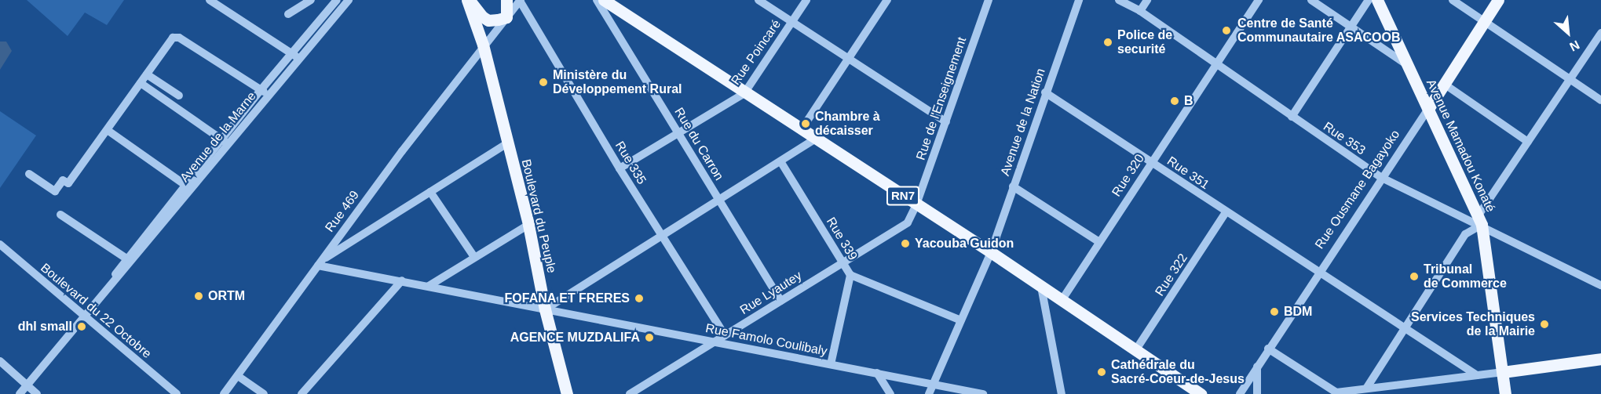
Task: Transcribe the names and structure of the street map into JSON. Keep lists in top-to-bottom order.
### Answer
{
  "streets": {
    "main road": [
      "Avenue Mamadou Konaté",
      "Rue Ousmane Bagayoko",
      "RN7",
      "Boulevard du Peuple"
    ],
    "street": [
      "Rue Poincaré",
      "Rue de l'Enseignement",
      "Avenue de la Nation",
      "Avenue de la Marne",
      "Rue 353",
      "Rue du Carron",
      "Rue 335",
      "Rue 351",
      "Rue 320",
      "Rue 469",
      "Rue 339",
      "Rue 322",
      "Rue Lyautey",
      "Boulevard du 22 Octobre",
      "Rue Famolo Coulibaly"
    ]
  },
  "crossings": [
    ["Rue Poincaré", "Rue du Carron"],
    ["Rue Poincaré", "Rue 335"],
    ["Rue Poincaré", "RN7"],
    ["Rue de l'Enseignement", "RN7"],
    ["Rue de l'Enseignement", "Rue Lyautey"],
    ["Avenue de la Nation", "Rue 351"],
    ["Avenue de la Nation", "RN7"],
    ["Avenue de la Nation", "Rue 339"],
    ["Avenue de la Nation", "Rue Famolo Coulibaly"],
    ["Avenue de la Marne", "Boulevard du 22 Octobre"],
    ["Rue 353", "Avenue Mamadou Konaté"],
    ["Rue 353", "Rue 320"],
    ["Rue 353", "Rue Ousmane Bagayoko"],
    ["Rue du Carron", "Rue Lyautey"],
    ["Avenue Mamadou Konaté", "Rue Ousmane Bagayoko"],
    ["Rue 335", "Rue 469"],
    ["Rue 335", "Rue Lyautey"],
    ["Rue 351", "Rue 320"],
    ["Rue 351", "Rue Ousmane Bagayoko"],
    ["Rue 351", "Rue 322"],
    ["Rue 320", "RN7"],
    ["RN7", "Rue 322"],
    ["RN7", "Rue Lyautey"],
    ["Rue 469", "Boulevard du Peuple"],
    ["Rue 469", "Rue Famolo Coulibaly"],
    ["Boulevard du Peuple", "Rue Famolo Coulibaly"],
    ["Rue 339", "Rue Lyautey"],
    ["Rue Lyautey", "Rue Famolo Coulibaly"]
  ],
  "places": [
    "Centre de Santé Communautaire ASACOOB",
    "Police de securité",
    "Ministère du Développement Rural",
    "B",
    "Chambre à décaisser",
    "Yacouba Guidon",
    "Tribunal de Commerce",
    "ORTM",
    "FOFANA ET FRERES",
    "BDM",
    "Services Techniques de la Mairie",
    "dhl small",
    "AGENCE MUZDALIFA",
    "Cathédrale du Sacré-Coeur-de-Jesus"
  ],
  "north": "bottom right"
}
